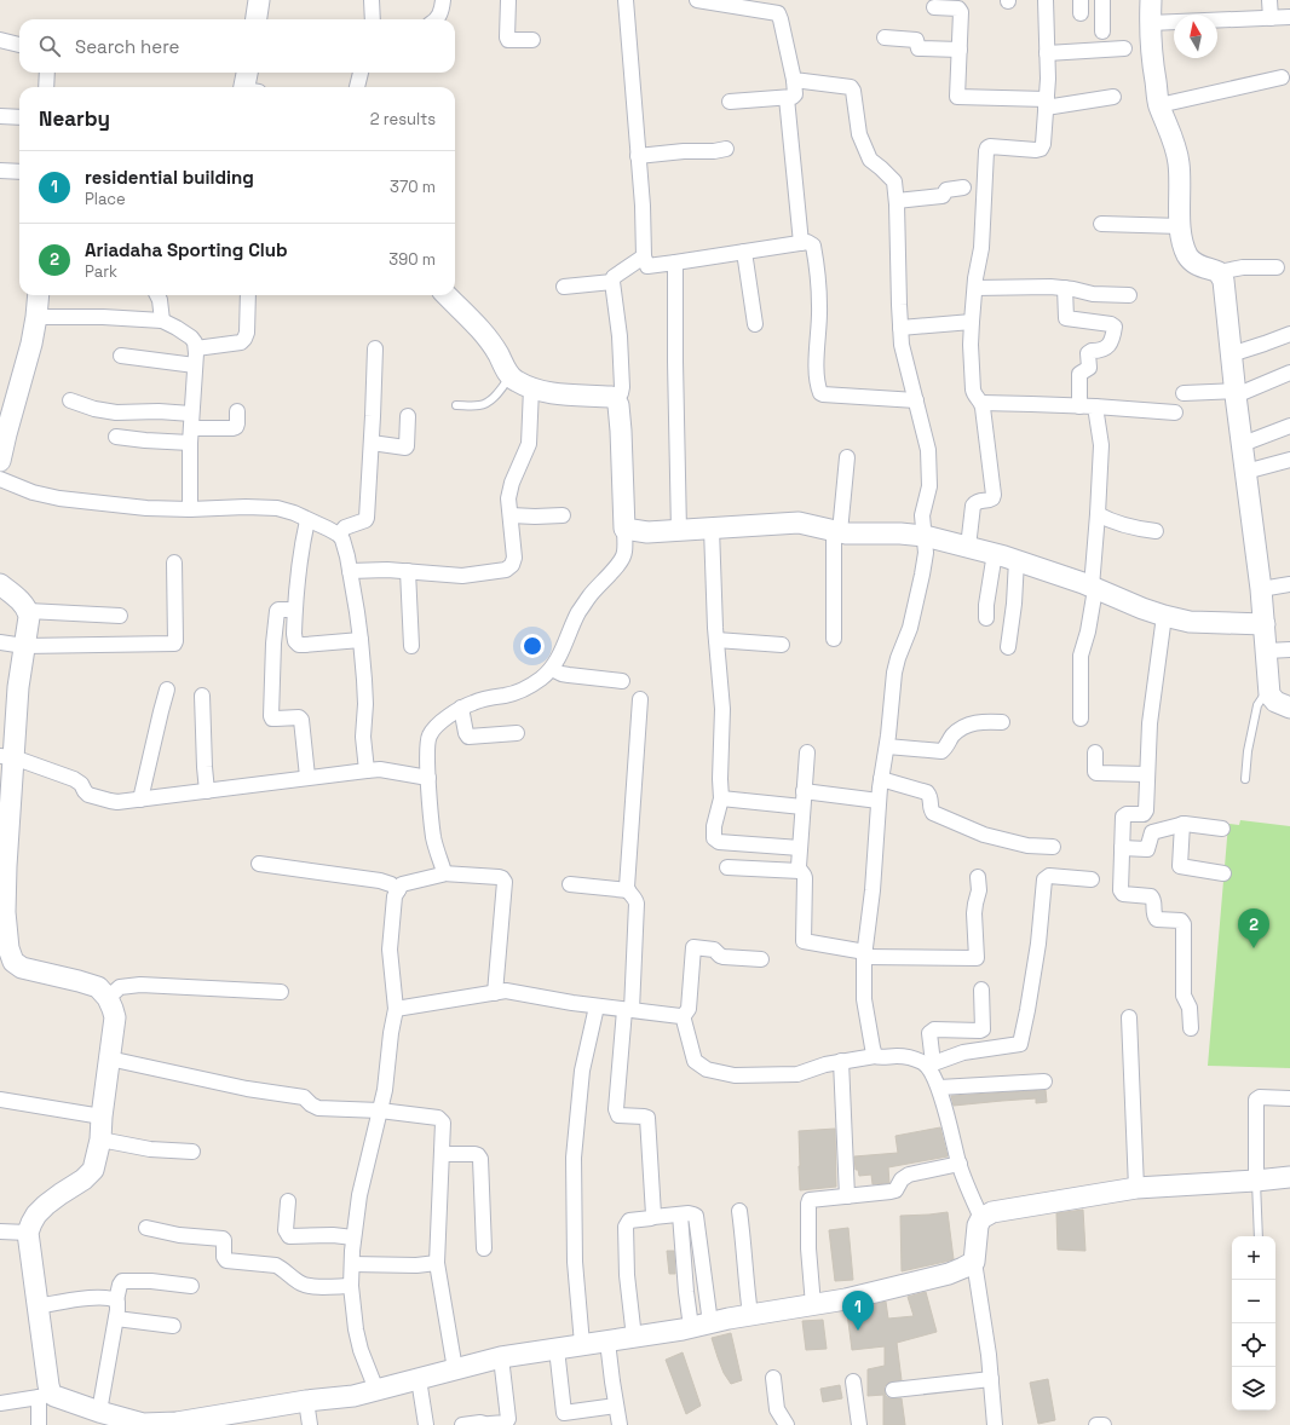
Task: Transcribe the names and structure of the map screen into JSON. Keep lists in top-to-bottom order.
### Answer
{
  "north": "top",
  "page": {
    "search": "Search here",
    "heading": ["Nearby", "2 results"],
    "list": [
      {
        "mark": "1",
        "name": "residential building",
        "note": "Place",
        "value": "370 m"
      },
      {
        "mark": "2",
        "name": "Ariadaha Sporting Club",
        "note": "Park",
        "value": "390 m"
      }
    ],
    "pins": ["2", "1"],
    "map_buttons": ["+", "−"]
  }
}
